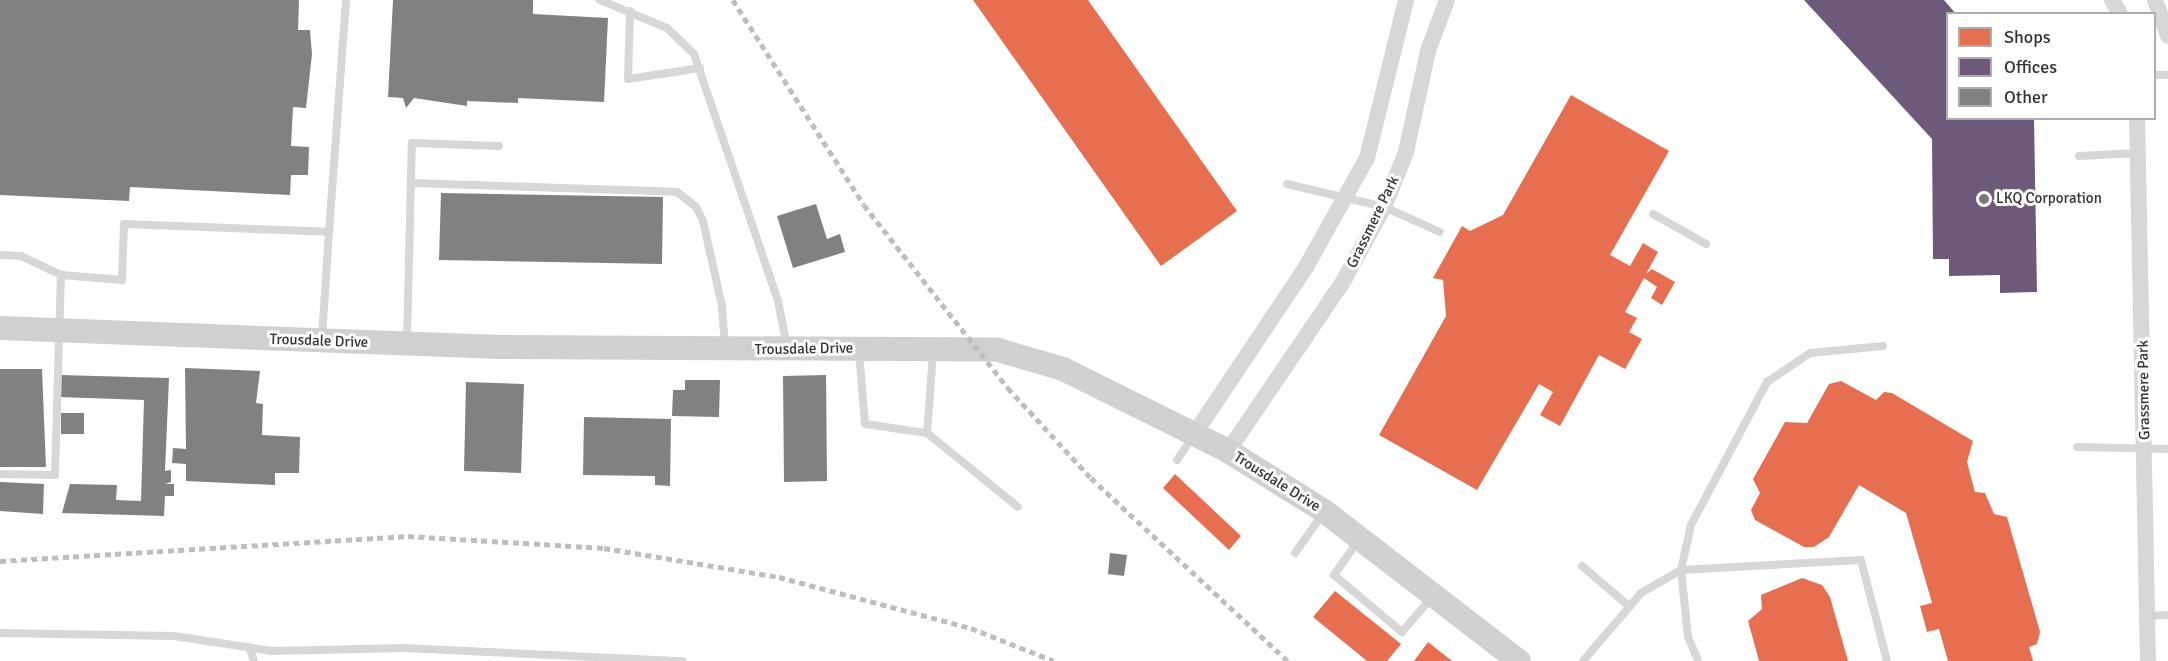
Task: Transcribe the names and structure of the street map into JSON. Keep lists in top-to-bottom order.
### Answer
{
  "streets": {
    "street": ["Grassmere Park", "Trousdale Drive"]
  },
  "crossings": [
    ["Grassmere Park", "Trousdale Drive"]
  ],
  "places": ["LKQ Corporation"],
  "legend": ["Shops", "Offices", "Other"]
}
